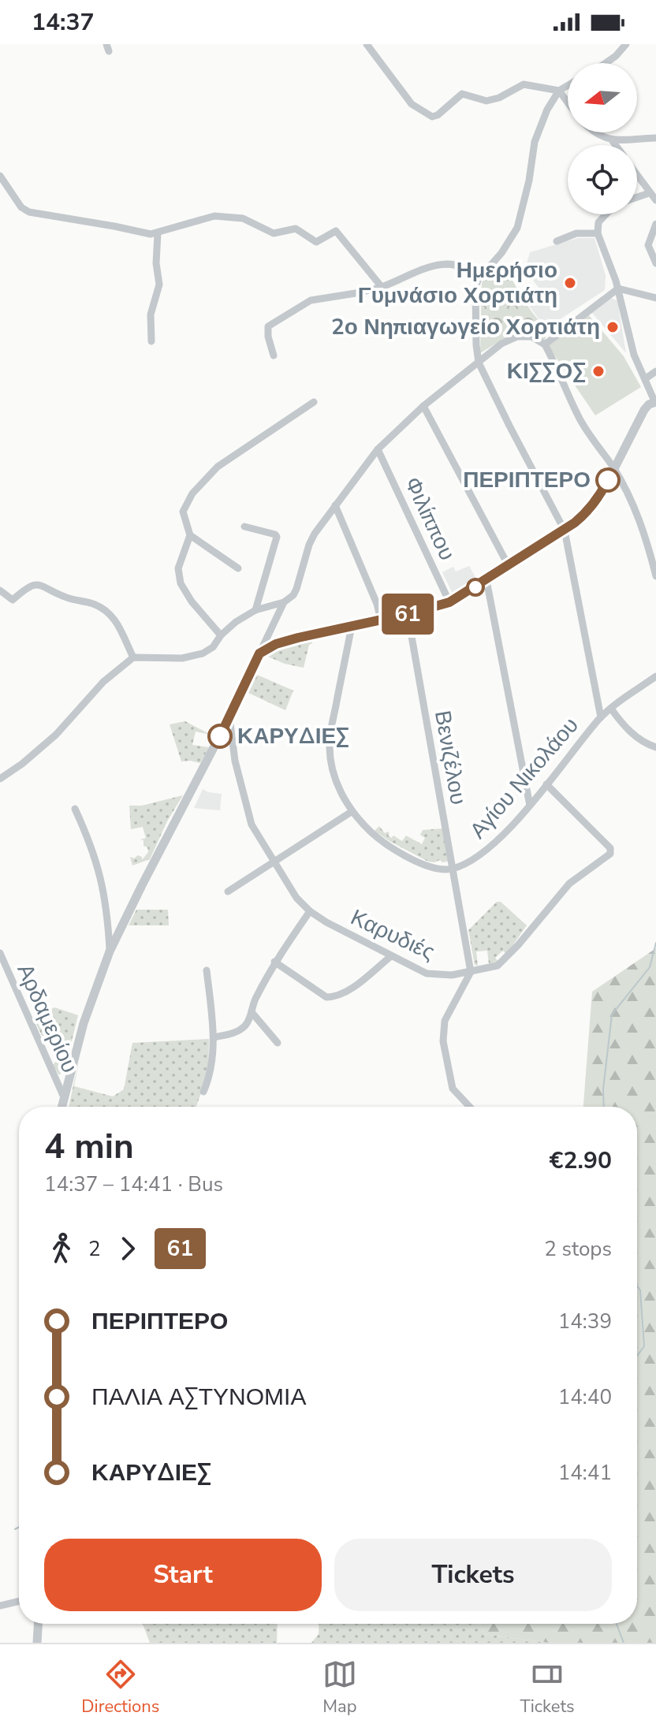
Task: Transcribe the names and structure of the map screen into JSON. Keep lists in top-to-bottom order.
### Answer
{
  "streets": {
    "street": [
      "Φιλίππου",
      "Βενιζέλου",
      "Αγίου Νικολάου",
      "Καρυδιές",
      "Αρδαμερίου"
    ]
  },
  "crossings": [
    ["Βενιζέλου", "Αγίου Νικολάου"],
    ["Βενιζέλου", "Καρυδιές"],
    ["Αγίου Νικολάου", "Καρυδιές"]
  ],
  "places": [
    "Ημερήσιο Γυμνάσιο Χορτιάτη",
    "2ο Νηπιαγωγείο Χορτιάτη",
    "ΚΙΣΣΟΣ",
    "ΠΕΡΙΠΤΕΡΟ",
    "ΚΑΡΥΔΙΕΣ"
  ],
  "lines": ["bus line 61"],
  "north": "left",
  "page": {
    "status": "14:37",
    "on_map": "61",
    "heading": ["4 min", "14:37 – 14:41 · Bus", "€2.90"],
    "legs": ["2", "61", "2 stops"],
    "list": [
      {
        "name": "ΠΕΡΙΠΤΕΡΟ",
        "value": "14:39"
      },
      {
        "name": "ΠΑΛΙΑ ΑΣΤΥΝΟΜΙΑ",
        "value": "14:40"
      },
      {
        "name": "ΚΑΡΥΔΙΕΣ",
        "value": "14:41"
      }
    ],
    "buttons": ["Start", "Tickets"],
    "tabs": ["Directions", "Map", "Tickets"]
  }
}
